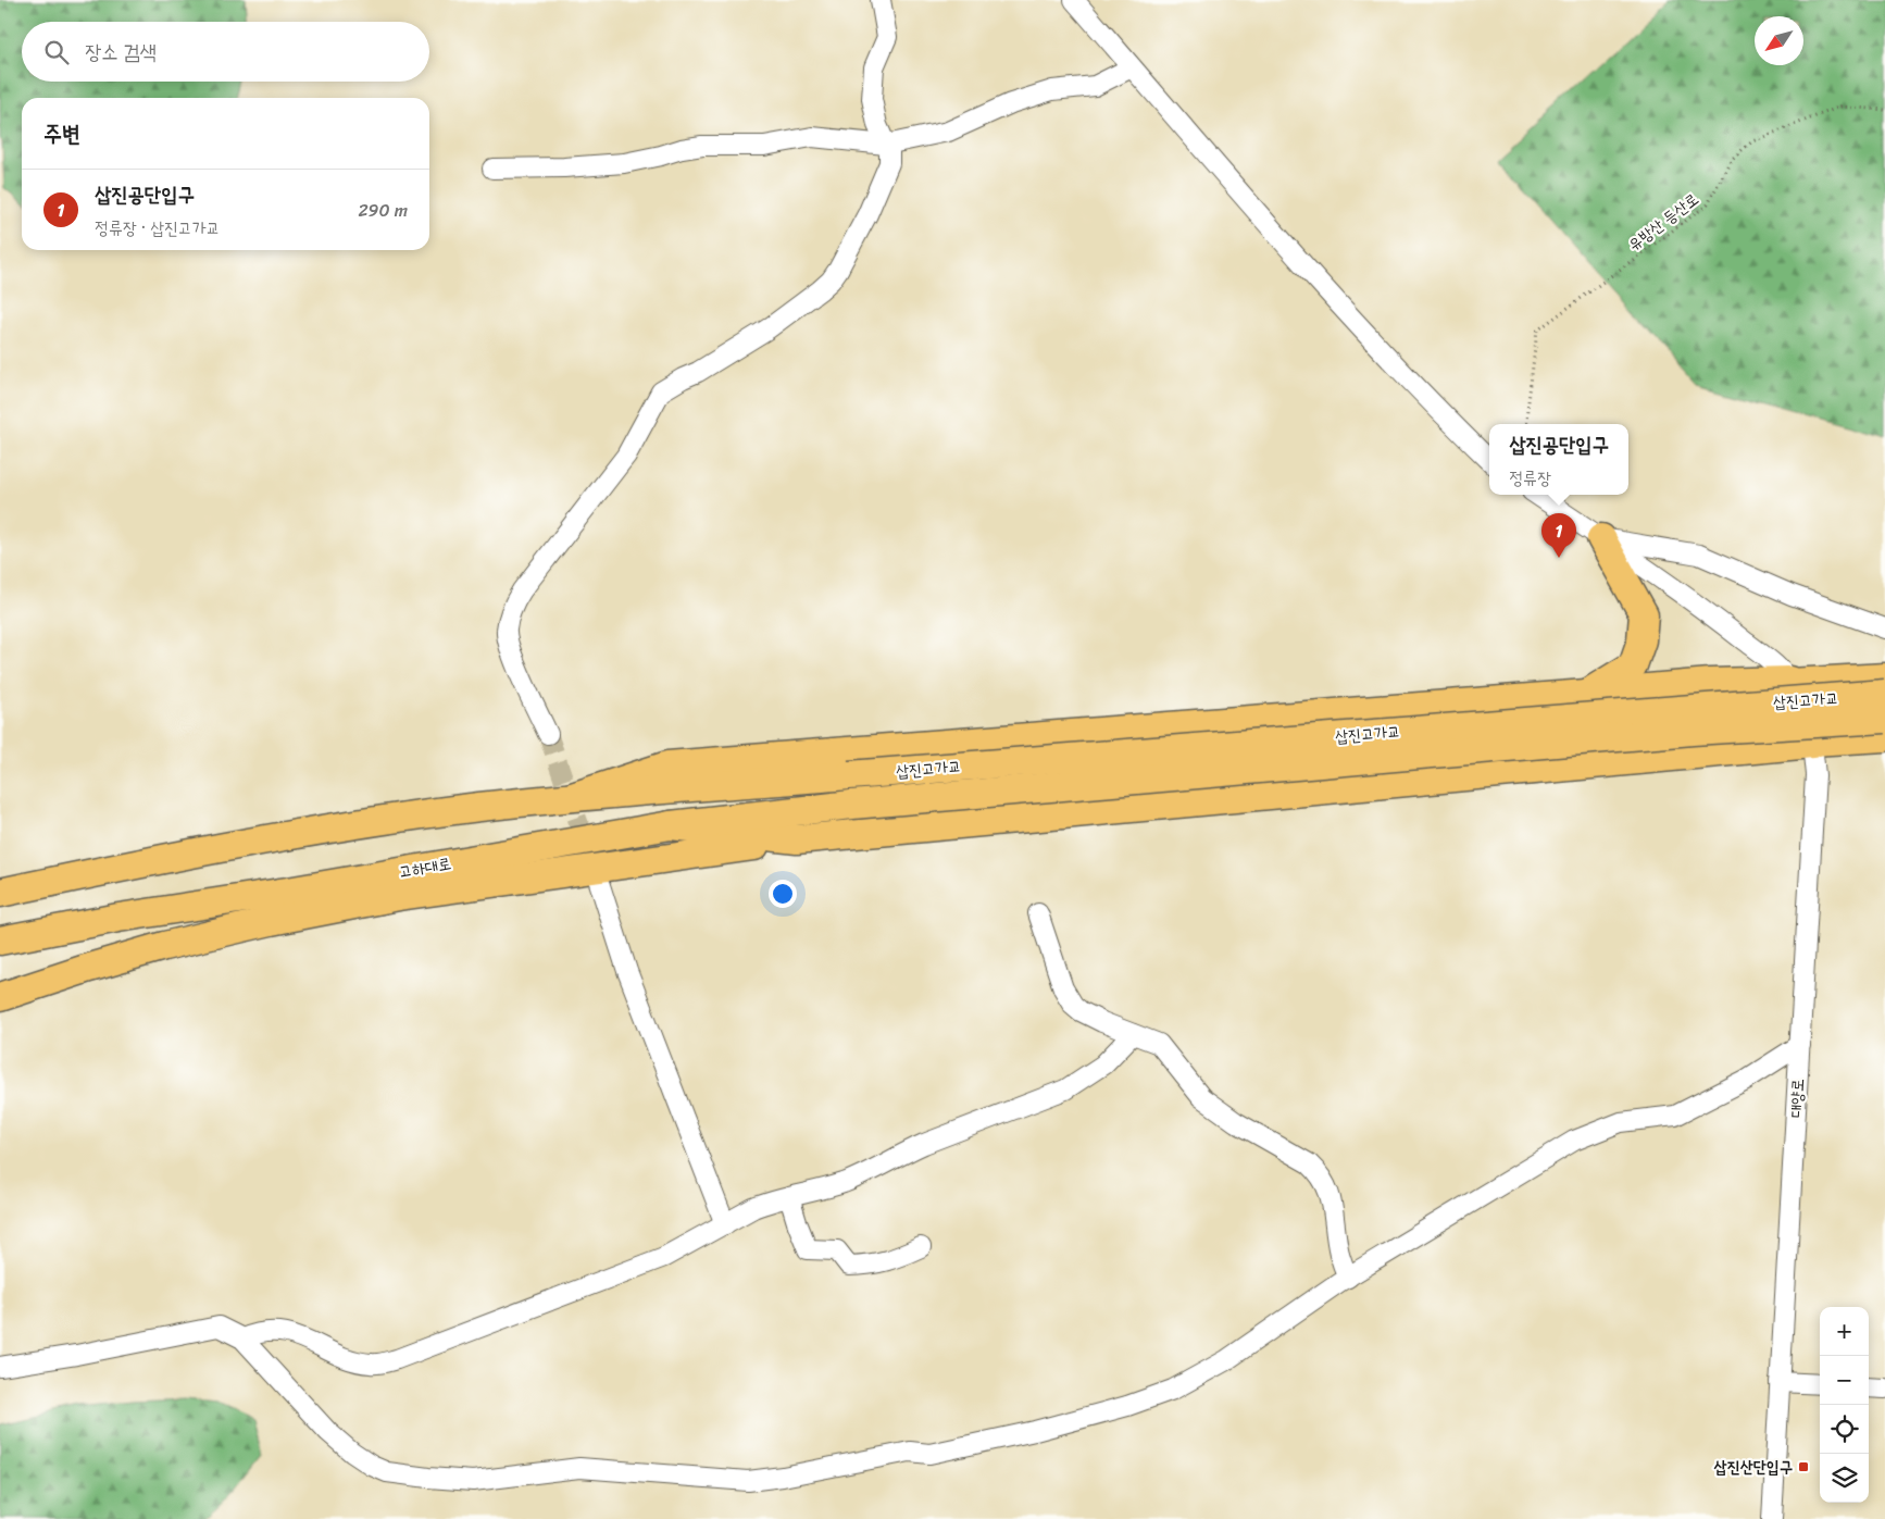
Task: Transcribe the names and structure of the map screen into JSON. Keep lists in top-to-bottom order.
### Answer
{
  "streets": {
    "highway": ["삽진고가교", "고하대로"],
    "street": ["대양로"],
    "path": ["유방산 등산로"]
  },
  "crossings": [
    ["삽진고가교", "고하대로"]
  ],
  "places": {
    "transit": ["삽진산단입구"]
  },
  "north": "bottom left",
  "page": {
    "search": "장소 검색",
    "heading": "주변",
    "list": [
      {
        "mark": "1",
        "name": "삽진공단입구",
        "note": "정류장 · 삽진고가교",
        "value": "290 m"
      }
    ],
    "popup": ["삽진공단입구", "정류장"],
    "pins": "1",
    "map_buttons": ["+", "−"]
  }
}
